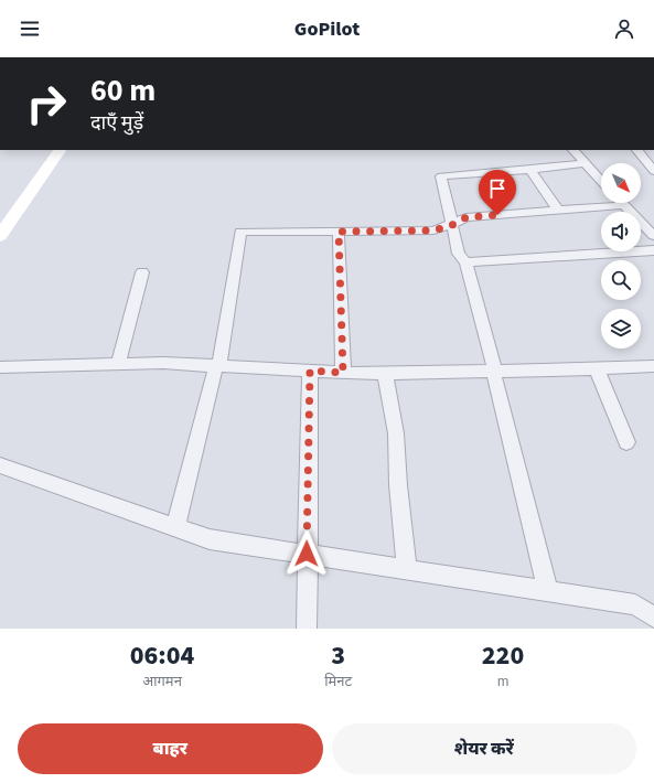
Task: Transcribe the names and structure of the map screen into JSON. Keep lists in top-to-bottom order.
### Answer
{
  "north": "bottom right",
  "page": {
    "header": "GoPilot",
    "turn": ["60 m", "दाएँ मुड़ें"],
    "eta": [
      "06:04",
      "आगमन",
      "3",
      "मिनट",
      "220",
      "m"
    ],
    "buttons": ["बाहर", "शेयर करें"]
  }
}
